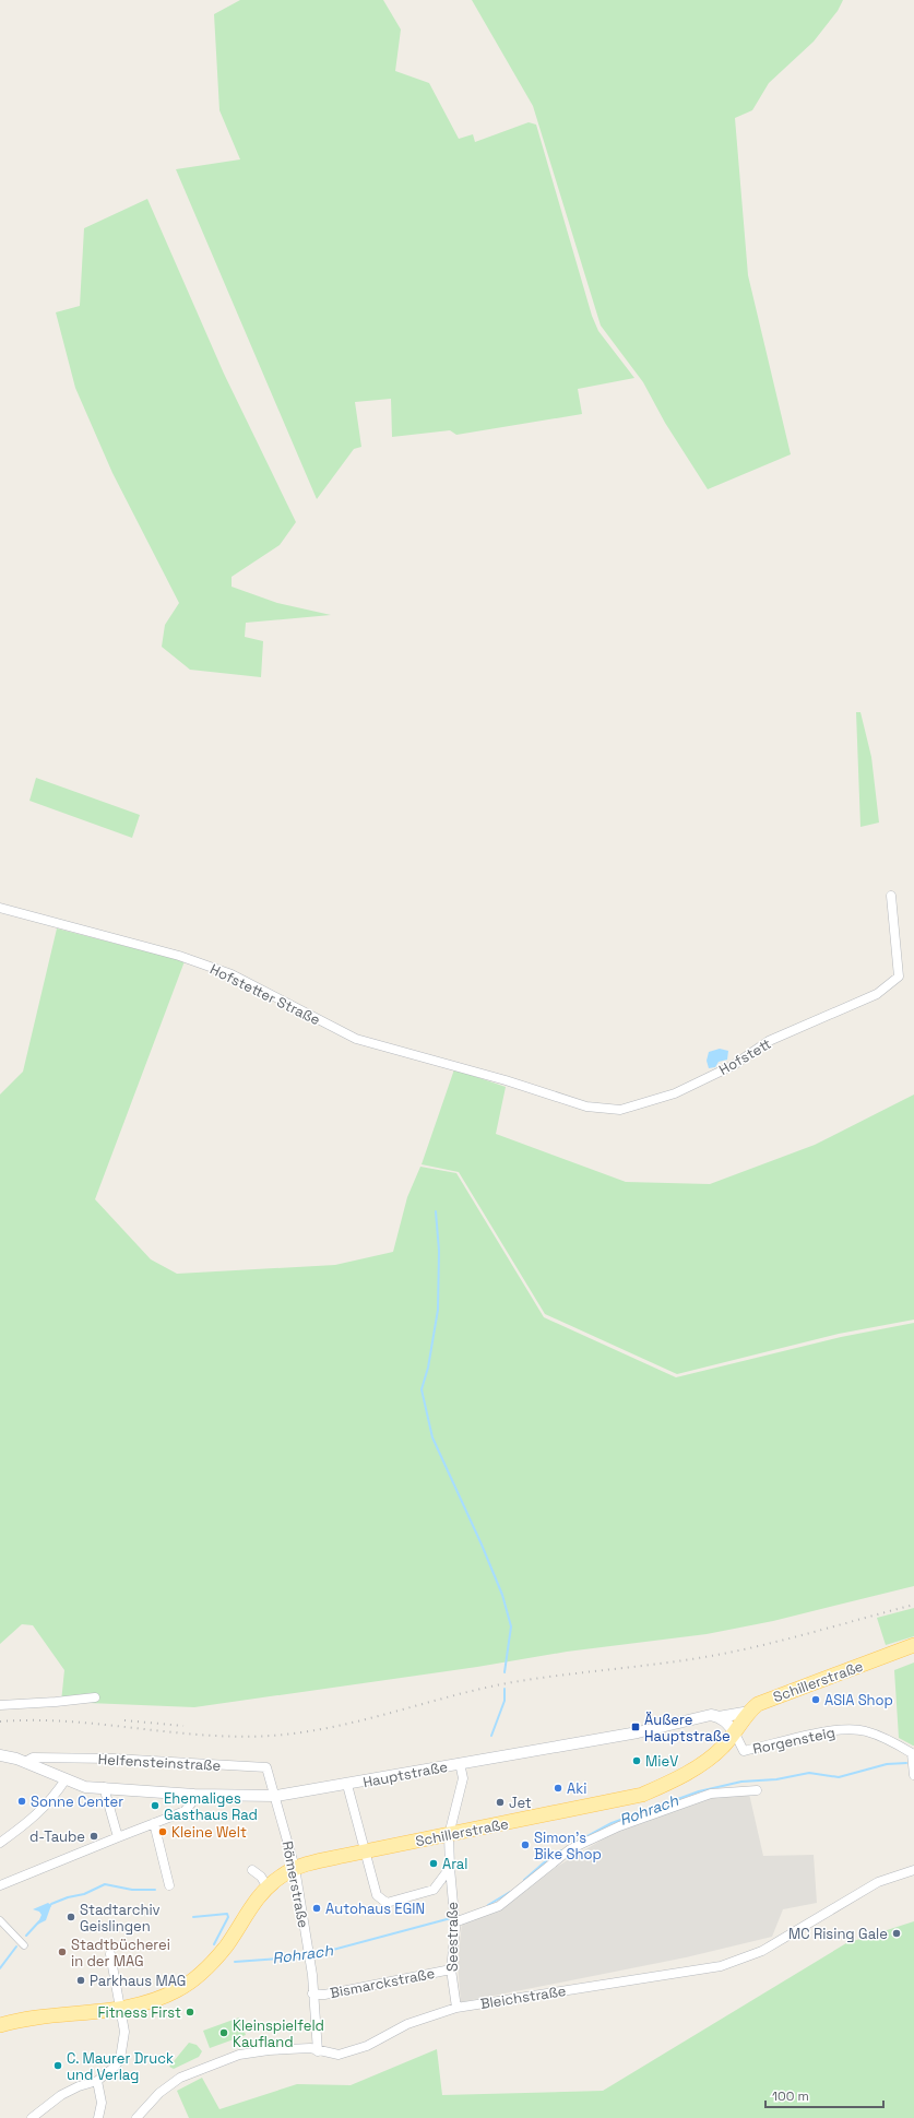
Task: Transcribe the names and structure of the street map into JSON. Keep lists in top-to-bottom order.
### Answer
{
  "streets": {
    "main road": ["Schillerstraße"],
    "street": [
      "Hofstetter Straße",
      "Hofstett",
      "Rorgensteig",
      "Helfensteinstraße",
      "Hauptstraße",
      "Römerstraße",
      "Seestraße",
      "Bismarckstraße",
      "Bleichstraße"
    ]
  },
  "crossings": [
    ["Hofstetter Straße", "Hofstett"],
    ["Schillerstraße", "Rorgensteig"],
    ["Schillerstraße", "Hauptstraße"],
    ["Schillerstraße", "Römerstraße"],
    ["Schillerstraße", "Seestraße"],
    ["Helfensteinstraße", "Hauptstraße"],
    ["Helfensteinstraße", "Römerstraße"],
    ["Hauptstraße", "Römerstraße"],
    ["Hauptstraße", "Seestraße"],
    ["Römerstraße", "Bismarckstraße"],
    ["Römerstraße", "Bleichstraße"],
    ["Seestraße", "Bismarckstraße"],
    ["Seestraße", "Bleichstraße"]
  ],
  "water": ["Rohrach"],
  "places": {
    "other": [
      "ASIA Shop",
      "MieV",
      "Aki",
      "Sonne Center",
      "Jet",
      "Ehemaliges Gasthaus Rad",
      "Kleine Welt",
      "d-Taube",
      "Simon's Bike Shop",
      "Aral",
      "Autohaus EGIN",
      "Stadtarchiv Geislingen",
      "MC Rising Gale",
      "Stadtbücherei in der MAG",
      "Parkhaus MAG",
      "Fitness First",
      "Kleinspielfeld Kaufland",
      "C. Maurer Druck und Verlag"
    ],
    "transit": ["Äußere Hauptstraße"]
  },
  "scale_bar": "100 m"
}
